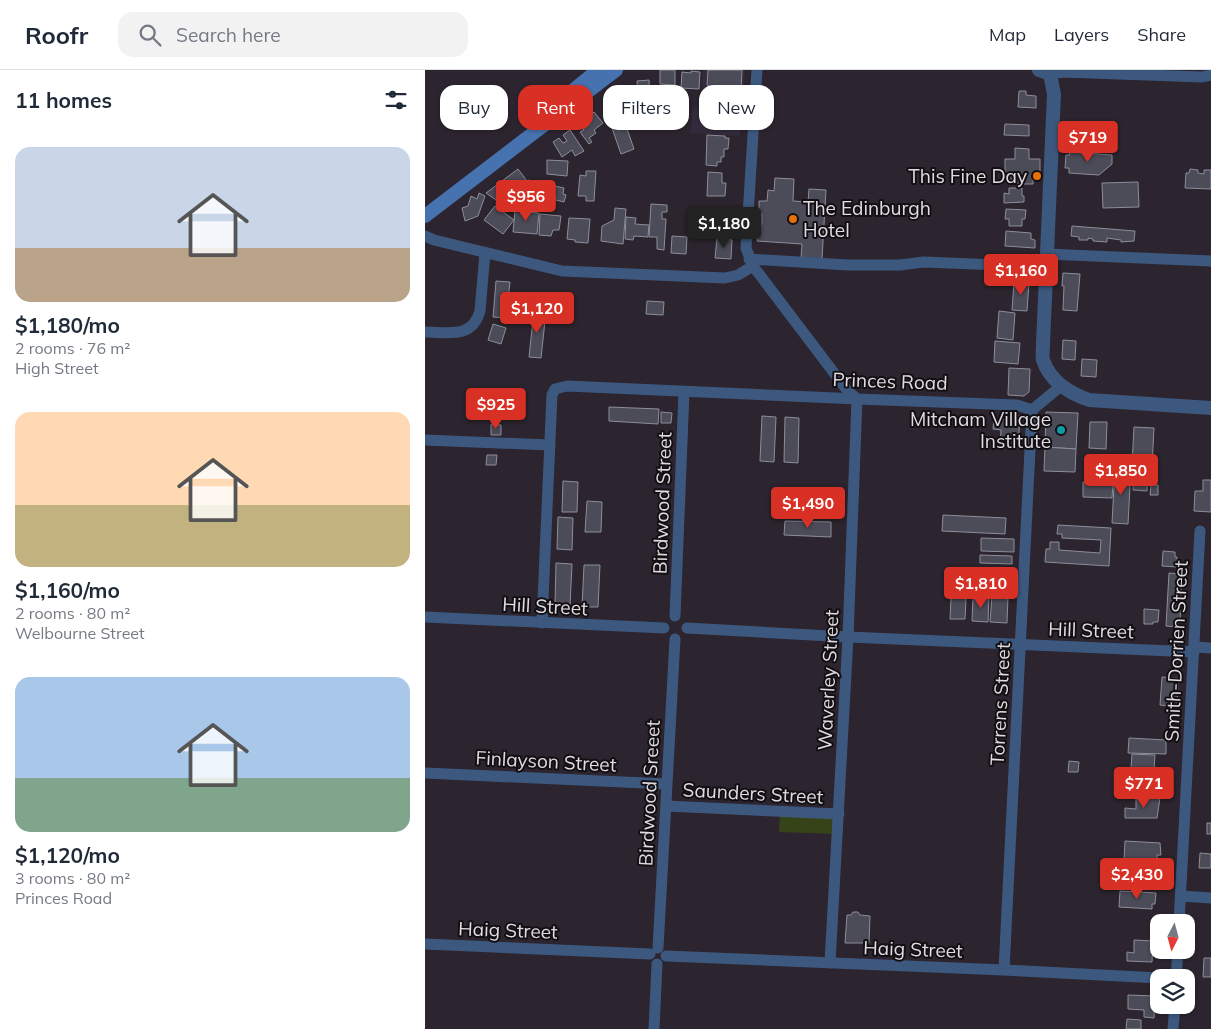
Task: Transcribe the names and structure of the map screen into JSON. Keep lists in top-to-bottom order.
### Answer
{
  "streets": {
    "street": [
      "Princes Road",
      "Birdwood Street",
      "Hill Street",
      "Smith-Dorrien Street",
      "Waverley Street",
      "Torrens Street",
      "Finlayson Street",
      "Birdwood Sreeet",
      "Saunders Street",
      "Haig Street"
    ]
  },
  "crossings": [
    ["Princes Road", "Birdwood Street"],
    ["Princes Road", "Waverley Street"],
    ["Princes Road", "Torrens Street"],
    ["Birdwood Street", "Hill Street"],
    ["Birdwood Street", "Birdwood Sreeet"],
    ["Hill Street", "Smith-Dorrien Street"],
    ["Hill Street", "Waverley Street"],
    ["Hill Street", "Torrens Street"],
    ["Hill Street", "Birdwood Sreeet"],
    ["Waverley Street", "Saunders Street"],
    ["Waverley Street", "Haig Street"],
    ["Torrens Street", "Haig Street"],
    ["Finlayson Street", "Birdwood Sreeet"],
    ["Birdwood Sreeet", "Saunders Street"],
    ["Birdwood Sreeet", "Haig Street"]
  ],
  "places": ["This Fine Day", "The Edinburgh Hotel", "Mitcham Village Institute"],
  "north": "bottom",
  "page": {
    "header": "Roofr",
    "search": "Search here",
    "nav": ["Map", "Layers", "Share"],
    "heading": "11 homes",
    "chip": [
      "Buy",
      "Rent",
      "Filters",
      "New"
    ],
    "price": [
      "$719",
      "$956",
      "$1,180",
      "$1,160",
      "$1,120",
      "$925",
      "$1,850",
      "$1,490",
      "$1,810",
      "$771",
      "$2,430"
    ],
    "list": [
      {
        "name": "$1,180/mo",
        "note": "2 rooms · 76 m² · High Street"
      },
      {
        "name": "$1,160/mo",
        "note": "2 rooms · 80 m² · Welbourne Street"
      },
      {
        "name": "$1,120/mo",
        "note": "3 rooms · 80 m² · Princes Road"
      }
    ]
  }
}
